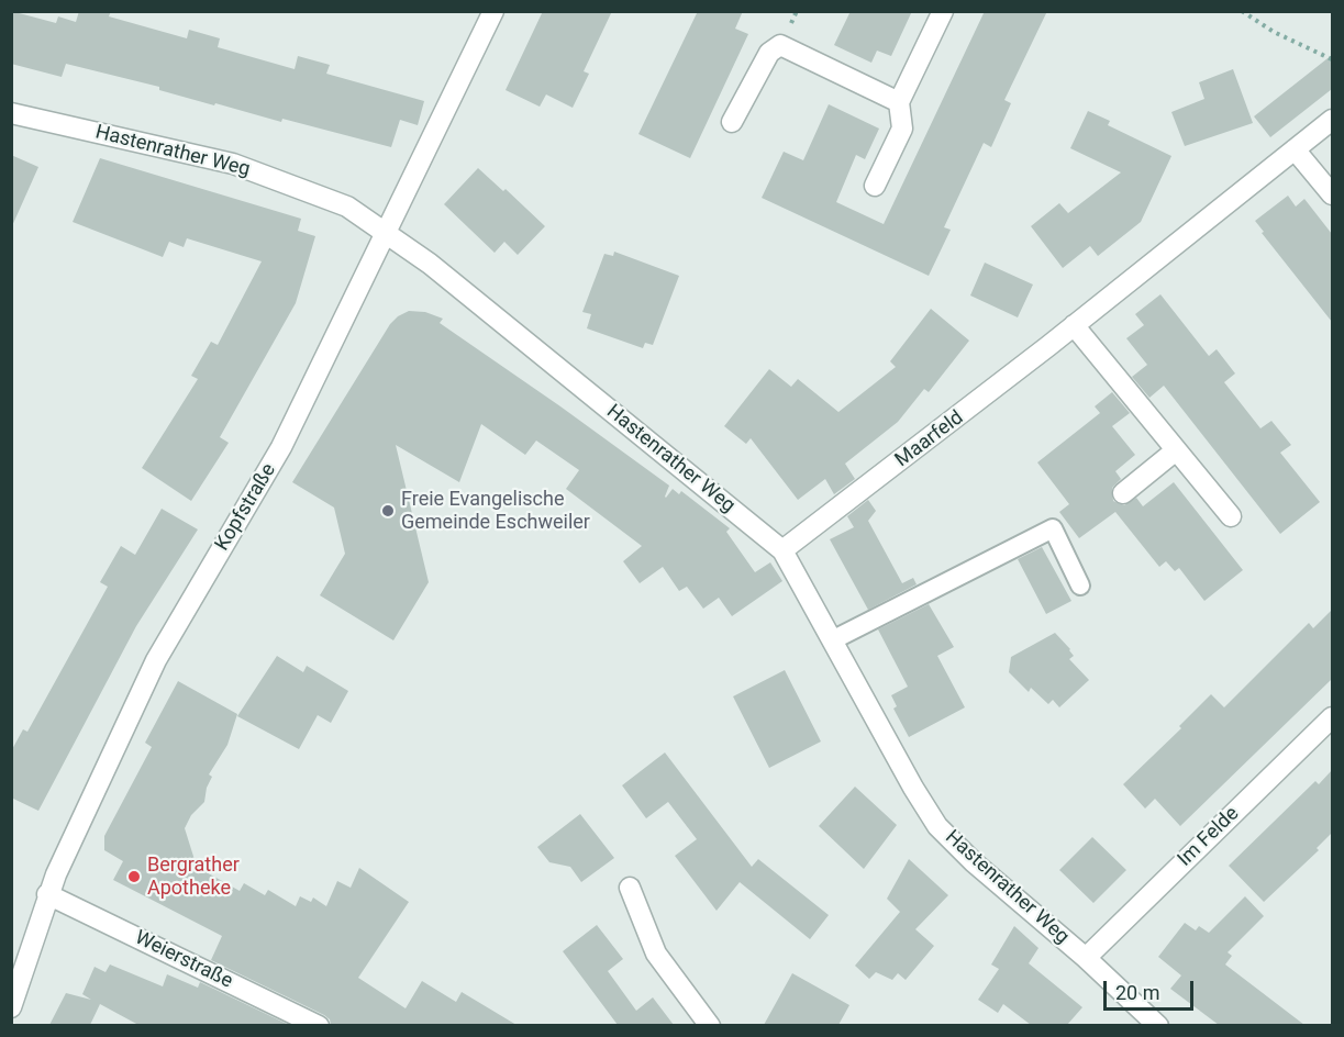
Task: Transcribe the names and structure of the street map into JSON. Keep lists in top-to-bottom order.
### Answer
{
  "streets": {
    "street": [
      "Hastenrather Weg",
      "Maarfeld",
      "Kopfstraße",
      "Im Felde",
      "Weierstraße"
    ]
  },
  "crossings": [
    ["Hastenrather Weg", "Maarfeld"],
    ["Hastenrather Weg", "Kopfstraße"],
    ["Hastenrather Weg", "Im Felde"],
    ["Kopfstraße", "Weierstraße"]
  ],
  "places": ["Freie Evangelische Gemeinde Eschweiler", "Bergrather Apotheke"],
  "scale_bar": "20 m"
}
